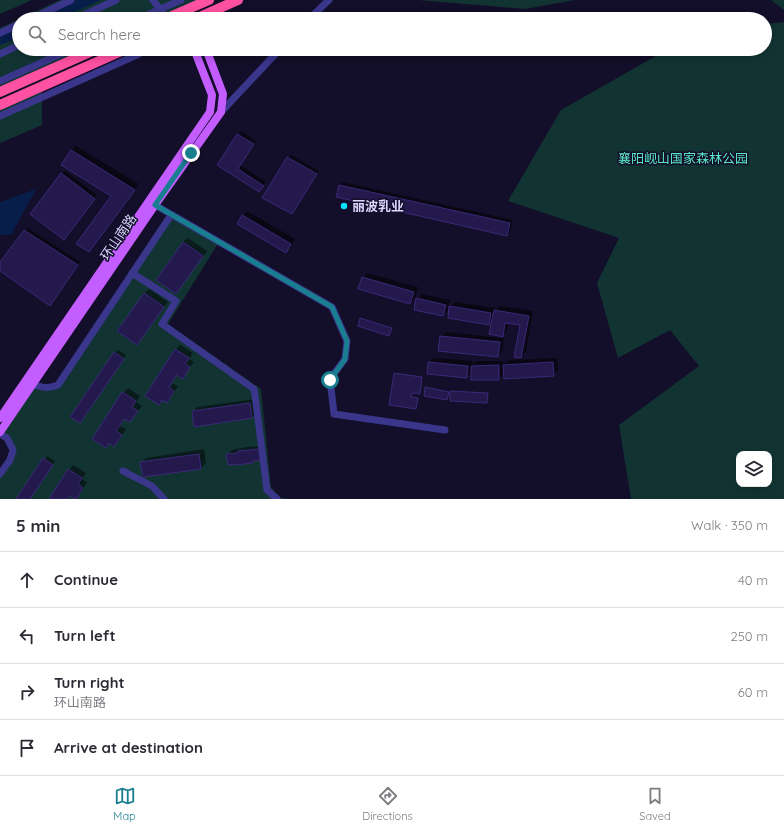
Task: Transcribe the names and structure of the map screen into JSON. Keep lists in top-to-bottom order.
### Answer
{
  "streets": {
    "main road": ["环山南路"]
  },
  "parks": ["襄阳岘山国家森林公园"],
  "places": ["丽波乳业"],
  "page": {
    "search": "Search here",
    "heading": ["5 min", "Walk · 350 m"],
    "list": [
      ["Continue", "40 m"],
      ["Turn left", "250 m"],
      ["Turn right", "环山南路", "60 m"],
      "Arrive at destination"
    ],
    "nav": ["Map", "Directions", "Saved"]
  }
}
